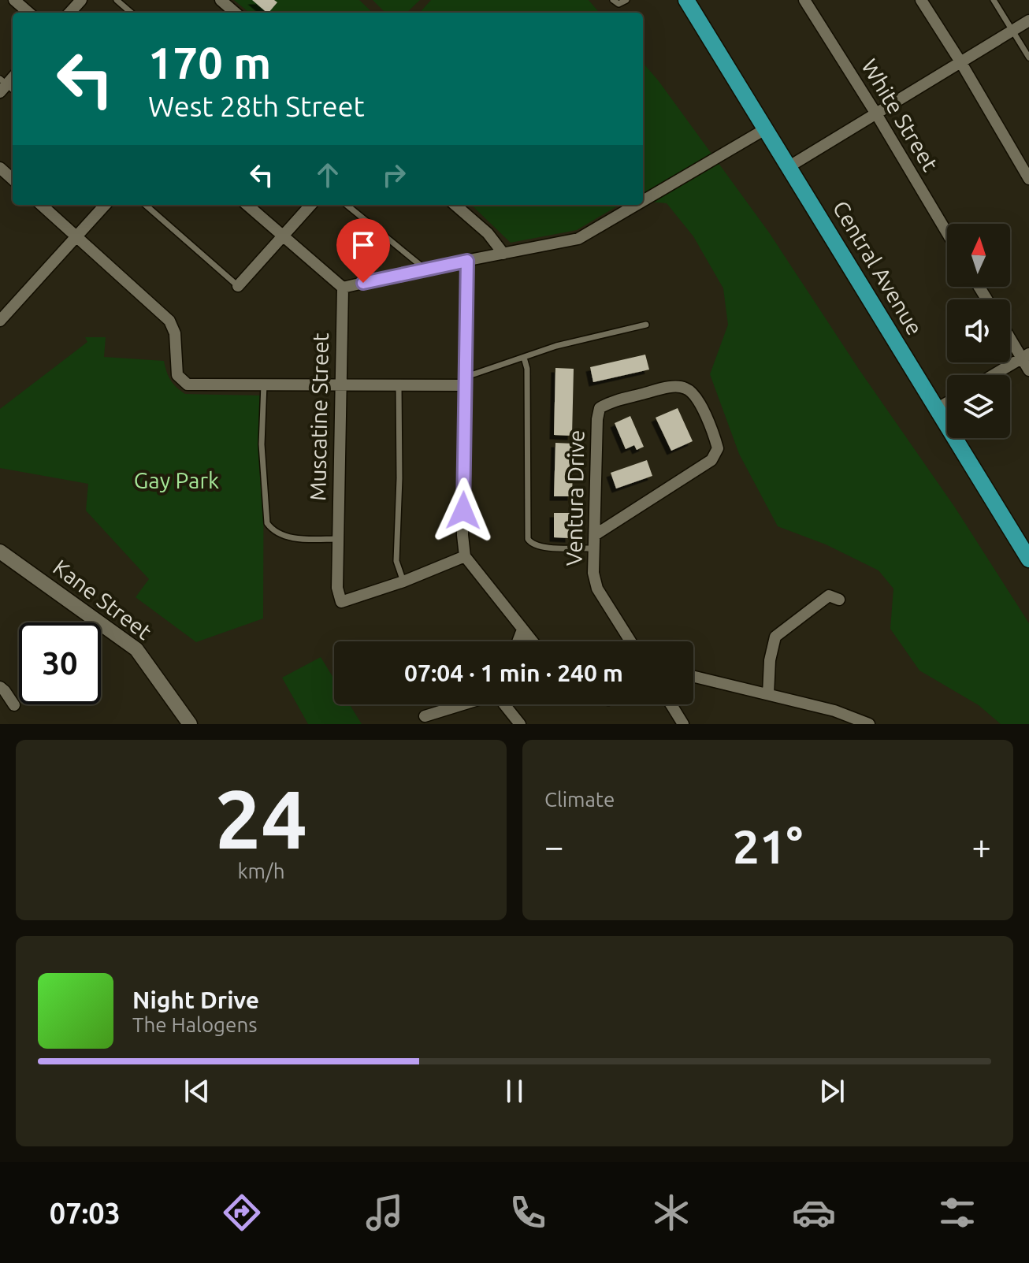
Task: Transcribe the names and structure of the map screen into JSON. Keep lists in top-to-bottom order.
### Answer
{
  "streets": {
    "main road": ["Central Avenue"],
    "street": [
      "White Street",
      "Muscatine Street",
      "Ventura Drive",
      "Kane Street"
    ]
  },
  "parks": ["Gay Park"],
  "north": "top",
  "page": {
    "turn": ["170 m", "West 28th Street"],
    "limit": "30",
    "trip": "07:04 · 1 min · 240 m",
    "tile": [
      ["24", "km/h"],
      "Climate"
    ],
    "heat": ["−", "21°", "+"],
    "song": ["Night Drive", "The Halogens"],
    "tabs": "07:03"
  }
}
